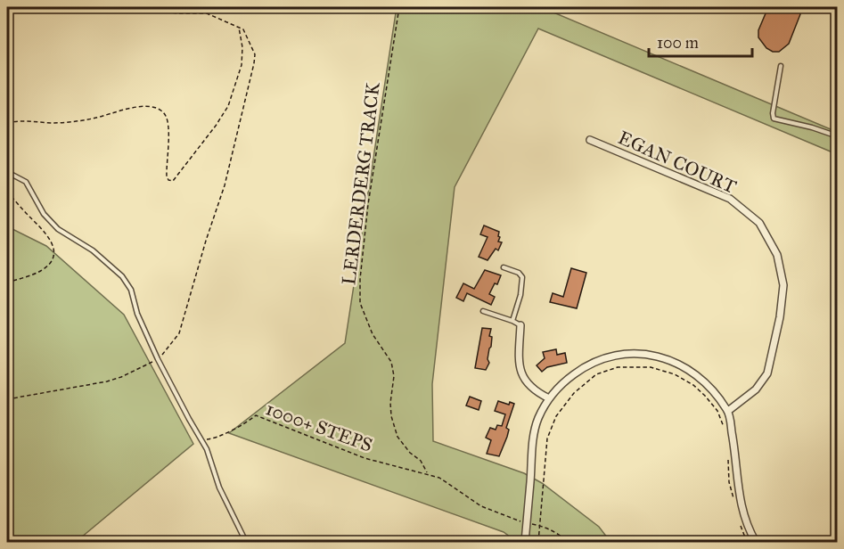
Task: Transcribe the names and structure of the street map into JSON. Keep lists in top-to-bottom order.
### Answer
{
  "streets": {
    "street": ["EGAN COURT"],
    "path": ["LERDERDERG TRACK", "1000+ STEPS"]
  },
  "crossings": [
    ["LERDERDERG TRACK", "1000+ STEPS"]
  ],
  "scale_bar": "100 m"
}
